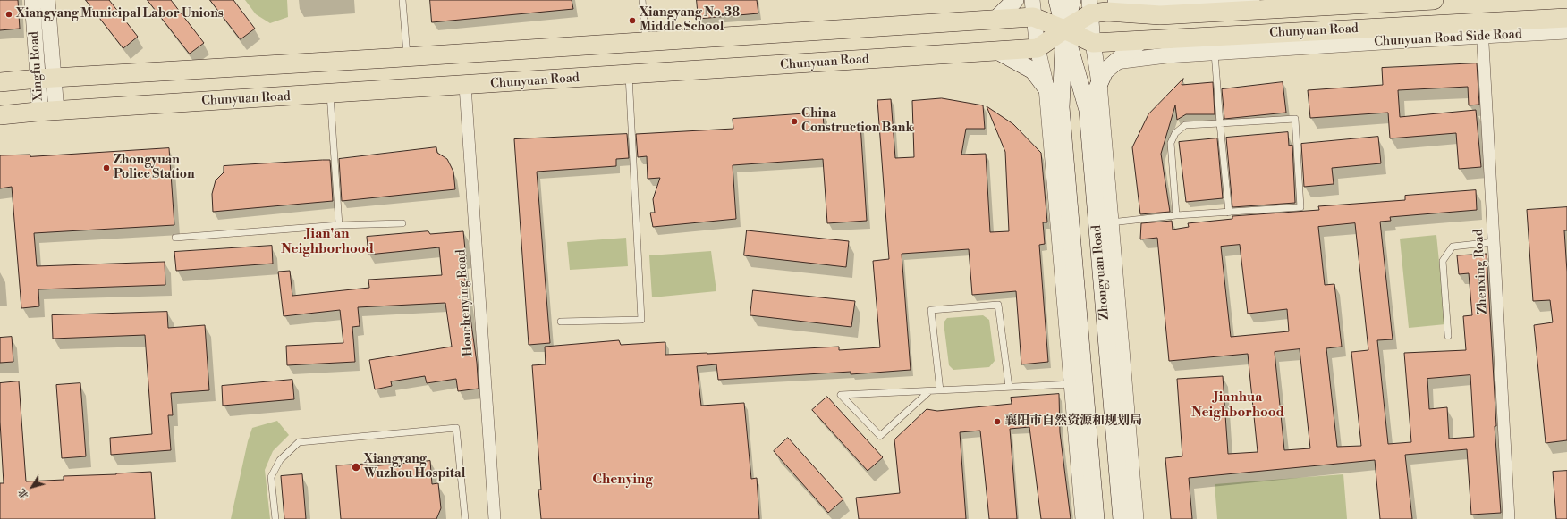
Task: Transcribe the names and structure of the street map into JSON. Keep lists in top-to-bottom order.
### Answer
{
  "streets": {
    "main road": ["Chunyuan Road", "Zhongyuan Road"],
    "street": [
      "Chunyuan Road Side Road",
      "Xingfu Road",
      "Zhenxing Road",
      "Houchenying Road"
    ]
  },
  "crossings": [
    ["Chunyuan Road", "Chunyuan Road Side Road"],
    ["Chunyuan Road", "Xingfu Road"],
    ["Chunyuan Road", "Zhenxing Road"],
    ["Chunyuan Road", "Zhongyuan Road"],
    ["Chunyuan Road", "Houchenying Road"],
    ["Chunyuan Road Side Road", "Zhenxing Road"]
  ],
  "districts": ["Jian'an Neighborhood", "Jianhua Neighborhood", "Chenying"],
  "places": [
    "Xiangyang Municipal Labor Unions",
    "Xiangyang No.38 Middle School",
    "China Construction Bank",
    "Zhongyuan Police Station",
    "襄阳市自然资源和规划局",
    "Xiangyang Wuzhou Hospital"
  ],
  "north": "bottom left"
}
